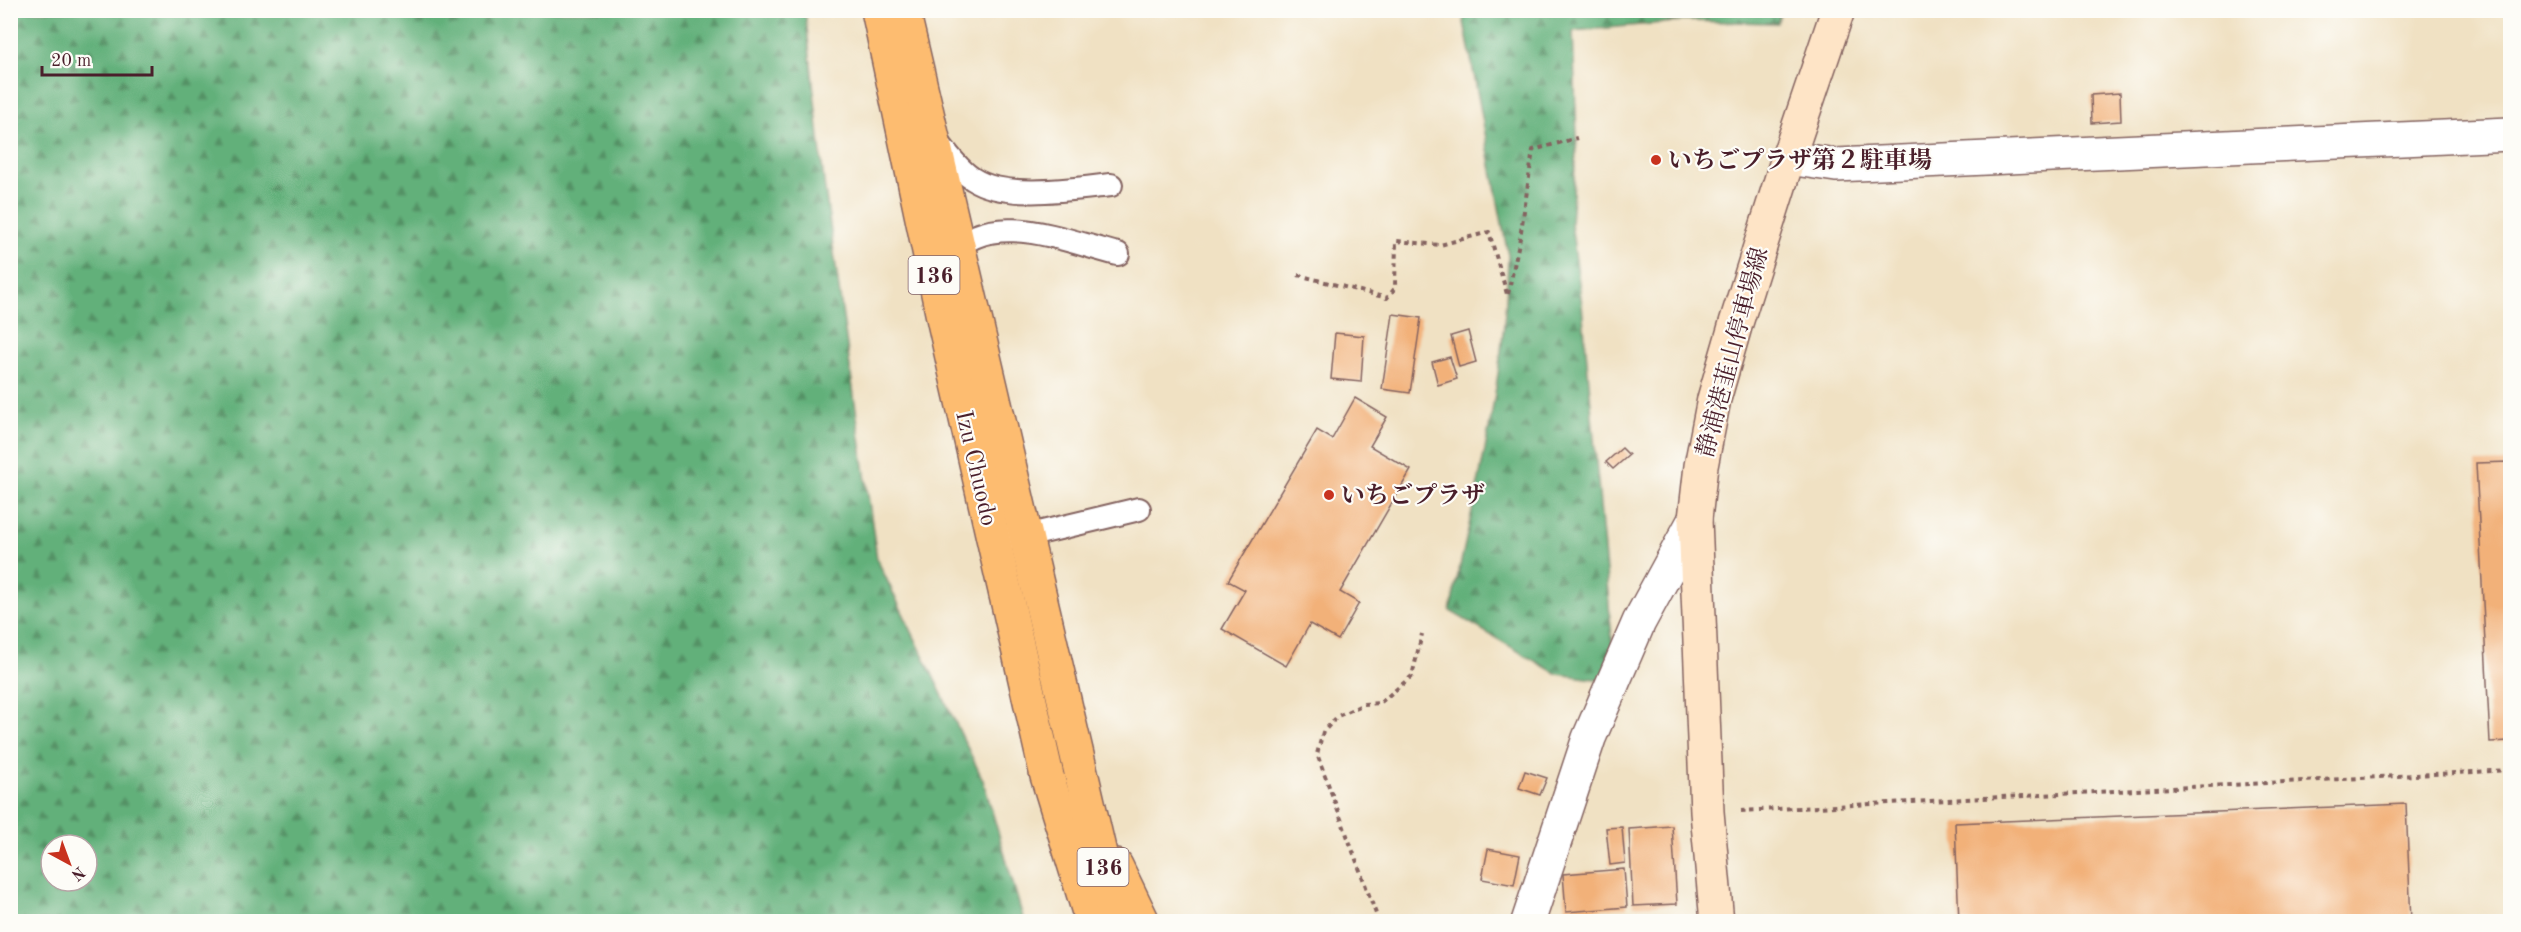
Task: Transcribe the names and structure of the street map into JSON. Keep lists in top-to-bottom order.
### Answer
{
  "streets": {
    "highway": ["136", "Izu Chuodo"],
    "main road": ["静浦港韮山停車場線"]
  },
  "places": ["いちごプラザ第２駐車場", "いちごプラザ"],
  "scale_bar": "20 m",
  "north": "bottom right"
}
